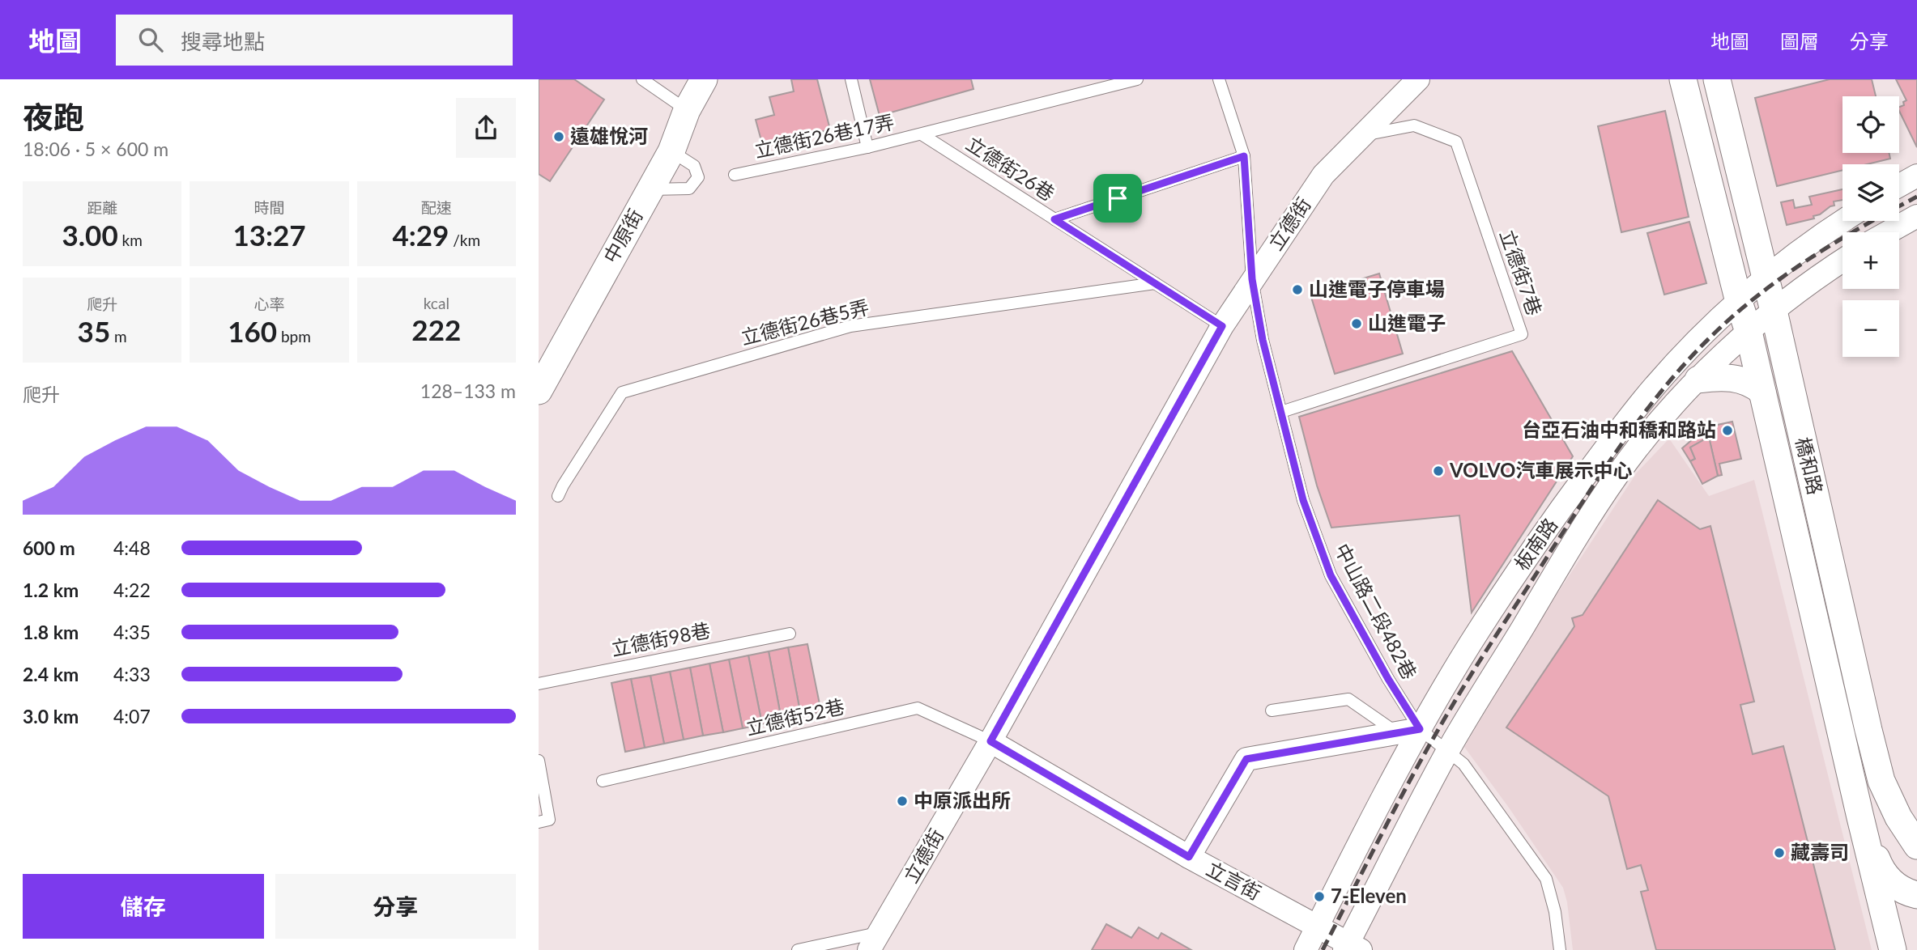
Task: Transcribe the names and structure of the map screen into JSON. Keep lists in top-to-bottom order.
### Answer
{
  "streets": {
    "street": [
      "立德街",
      "中原街",
      "橋和路",
      "板南路",
      "立言街"
    ],
    "lane": [
      "立德街26巷17弄",
      "立德街26巷",
      "立德街7巷",
      "立德街26巷5弄",
      "中山路二段482巷",
      "立德街98巷",
      "立德街52巷"
    ]
  },
  "crossings": [
    ["立德街26巷17弄", "立德街26巷"],
    ["立德街26巷", "立德街"],
    ["立德街26巷", "立德街26巷5弄"],
    ["立德街", "立德街7巷"],
    ["立德街", "中山路二段482巷"],
    ["立德街", "立德街52巷"],
    ["立德街", "立言街"],
    ["立德街7巷", "中山路二段482巷"],
    ["橋和路", "板南路"],
    ["板南路", "中山路二段482巷"],
    ["板南路", "立言街"],
    ["立德街52巷", "立言街"]
  ],
  "places": [
    "遠雄悅河",
    "山進電子停車場",
    "山進電子",
    "台亞石油中和穚和路站",
    "VOLVO汽車展示中心",
    "中原派出所",
    "藏壽司",
    "7-Eleven"
  ],
  "page": {
    "header": "地圖",
    "search": "搜尋地點",
    "nav": ["地圖", "圖層", "分享"],
    "heading": ["夜跑", "18:06 · 5 × 600 m"],
    "map_buttons": ["+", "−"],
    "stats": [
      ["距離", "3.00 km"],
      ["時間", "13:27"],
      ["配速", "4:29 /km"],
      ["爬升", "35 m"],
      ["心率", "160 bpm"],
      ["kcal", "222"]
    ],
    "chart": ["爬升", "128–133 m"],
    "list": [
      {
        "name": "600 m",
        "note": "4:48"
      },
      {
        "name": "1.2 km",
        "note": "4:22"
      },
      {
        "name": "1.8 km",
        "note": "4:35"
      },
      {
        "name": "2.4 km",
        "note": "4:33"
      },
      {
        "name": "3.0 km",
        "note": "4:07"
      }
    ],
    "buttons": ["儲存", "分享"]
  }
}
